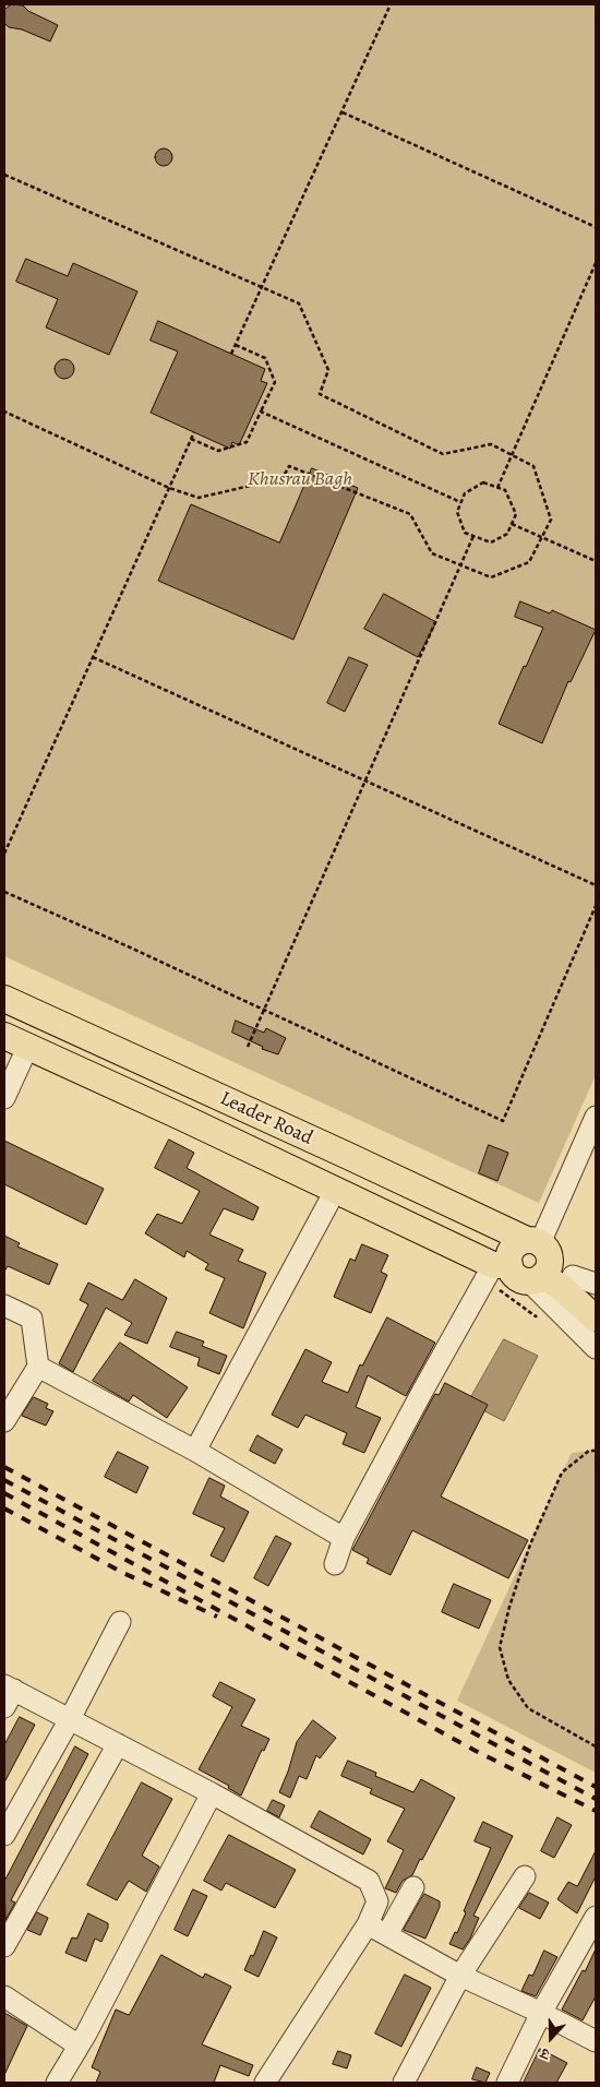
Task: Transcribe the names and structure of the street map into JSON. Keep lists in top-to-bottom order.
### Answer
{
  "streets": {
    "main road": ["Leader Road"]
  },
  "parks": ["Khusrau Bagh"],
  "north": "bottom"
}
